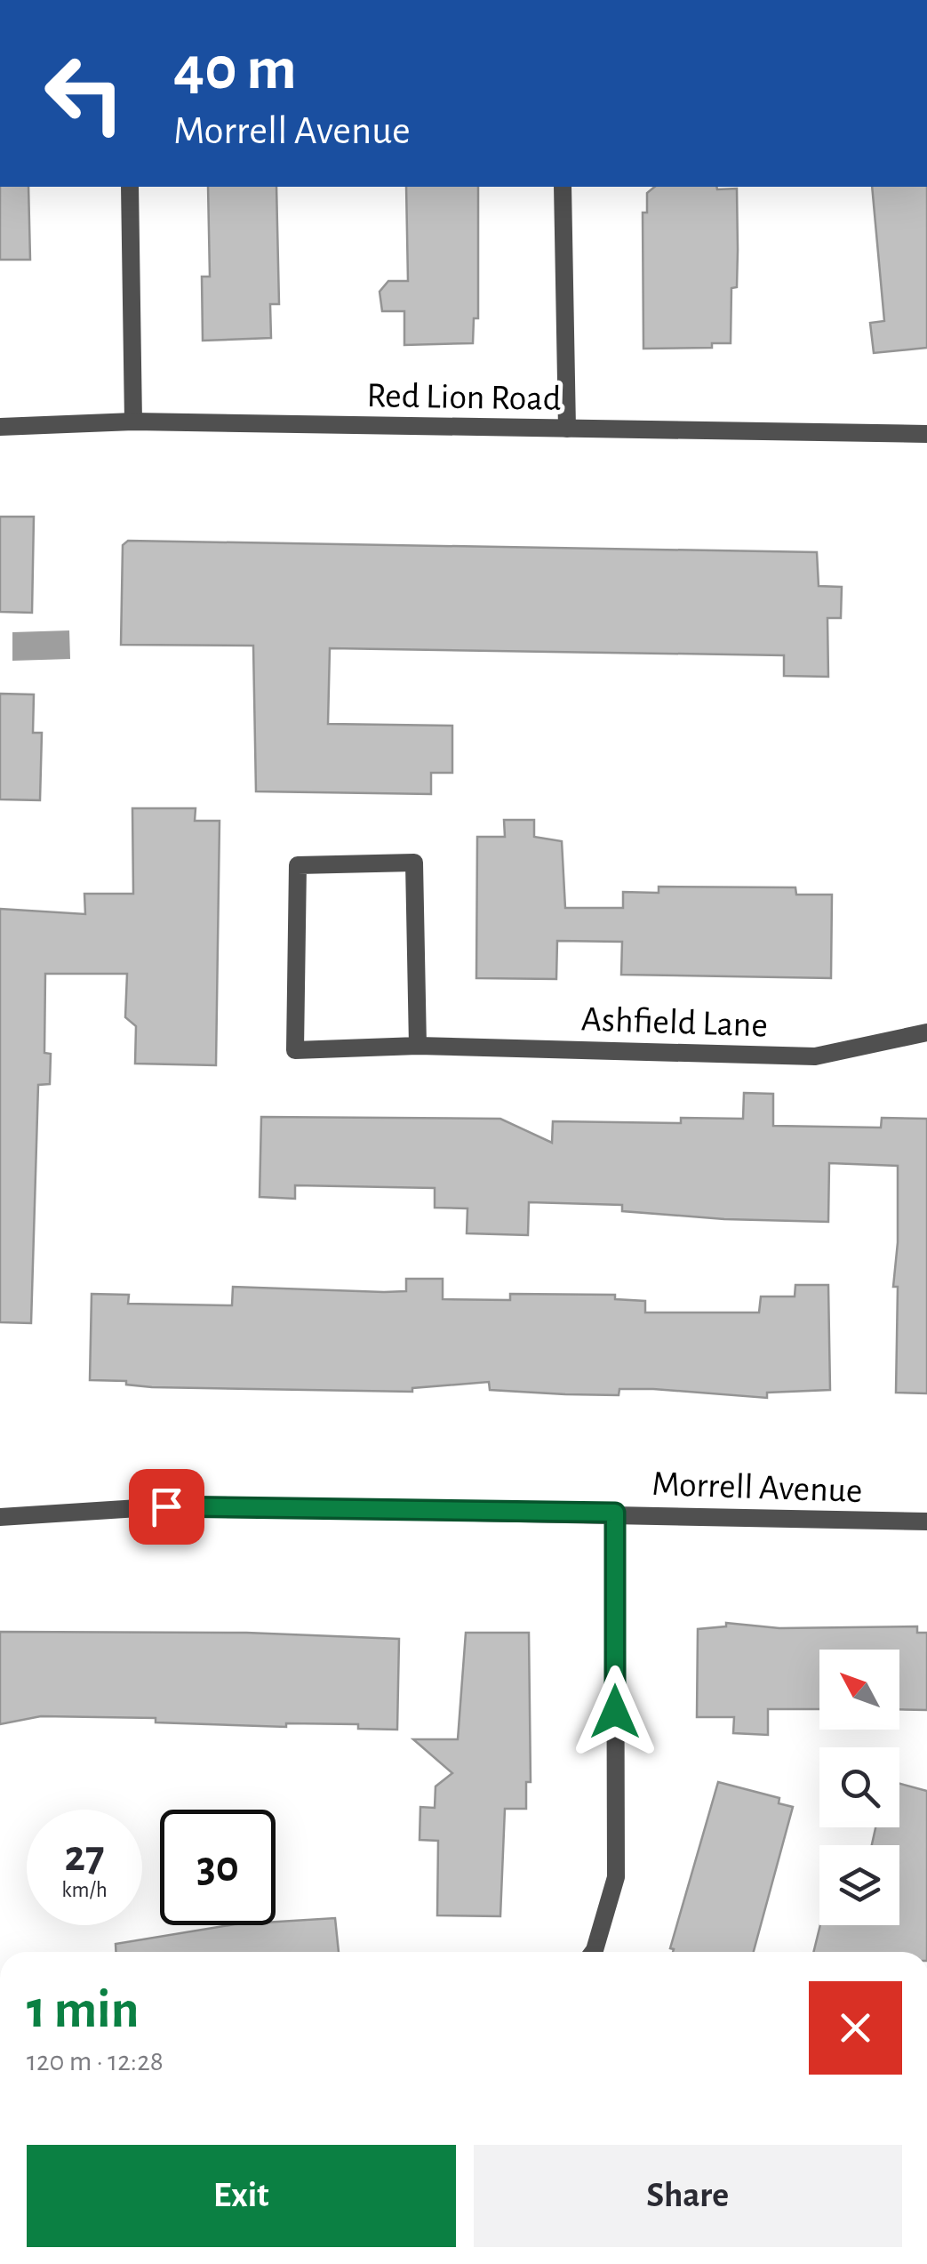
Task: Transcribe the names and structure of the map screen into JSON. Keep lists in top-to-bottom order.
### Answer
{
  "streets": {
    "street": ["Red Lion Road", "Ashfield Lane", "Morrell Avenue"]
  },
  "north": "top left",
  "page": {
    "turn": ["40 m", "Morrell Avenue"],
    "speed": "27 km/h",
    "limit": "30",
    "heading": ["1 min", "120 m · 12:28"],
    "buttons": ["Exit", "Share"]
  }
}
